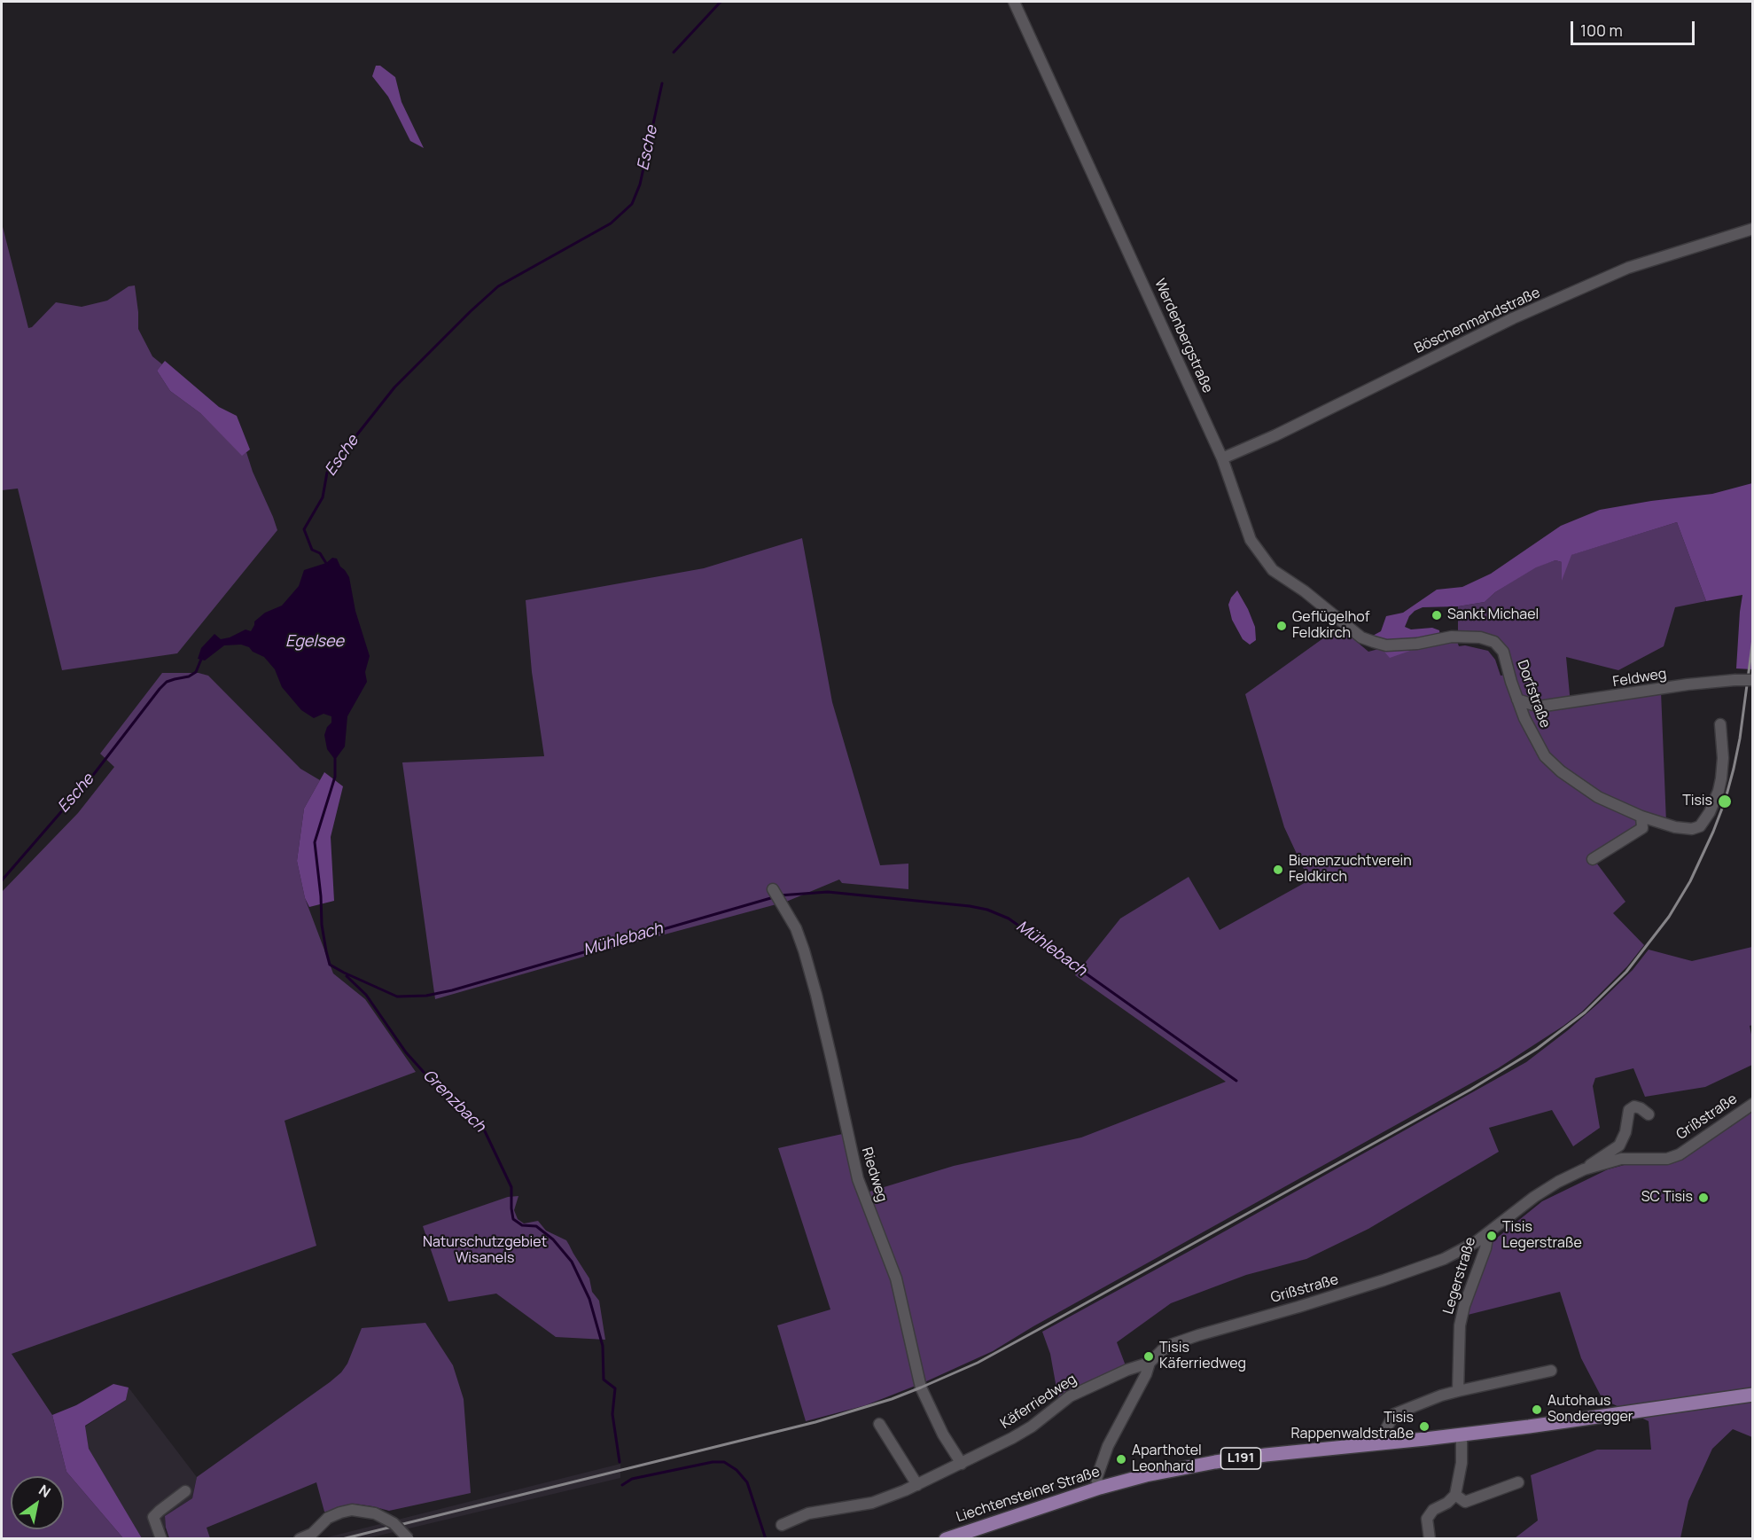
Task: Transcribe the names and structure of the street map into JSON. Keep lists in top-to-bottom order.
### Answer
{
  "streets": {
    "main road": ["L191", "Liechtensteiner Straße"],
    "street": [
      "Böschenmahdstraße",
      "Werdenbergstraße",
      "Feldweg",
      "Dorfstraße",
      "Grißstraße",
      "Riedweg",
      "Legerstraße",
      "Käferriedweg"
    ]
  },
  "crossings": [
    ["Böschenmahdstraße", "Werdenbergstraße"],
    ["Werdenbergstraße", "Dorfstraße"],
    ["Feldweg", "Dorfstraße"],
    ["Grißstraße", "Legerstraße"],
    ["Grißstraße", "Käferriedweg"],
    ["Grißstraße", "Liechtensteiner Straße"],
    ["Riedweg", "Käferriedweg"]
  ],
  "water": [
    "Esche",
    "Egelsee",
    "Mühlebach",
    "Grenzbach"
  ],
  "parks": ["Naturschutzgebiet Wisanels"],
  "places": [
    "Sankt Michael",
    "Geflügelhof Feldkirch",
    "Tisis",
    "Bienenzuchtverein Feldkirch",
    "SC Tisis",
    "Tisis Legerstraße",
    "Tisis Käferriedweg",
    "Autohaus Sonderegger",
    "Tisis Rappenwaldstraße",
    "Aparthotel Leonhard"
  ],
  "scale_bar": "100 m",
  "north": "top right"
}
